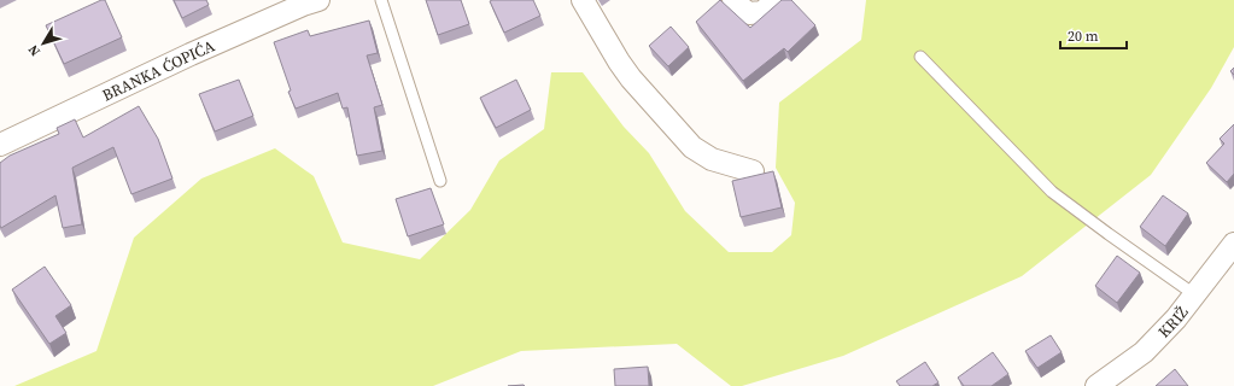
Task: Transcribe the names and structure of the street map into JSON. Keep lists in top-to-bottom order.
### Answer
{
  "streets": {
    "street": ["BRANKA ĆOPIĆA", "KRIŽ"]
  },
  "scale_bar": "20 m",
  "north": "bottom left"
}
